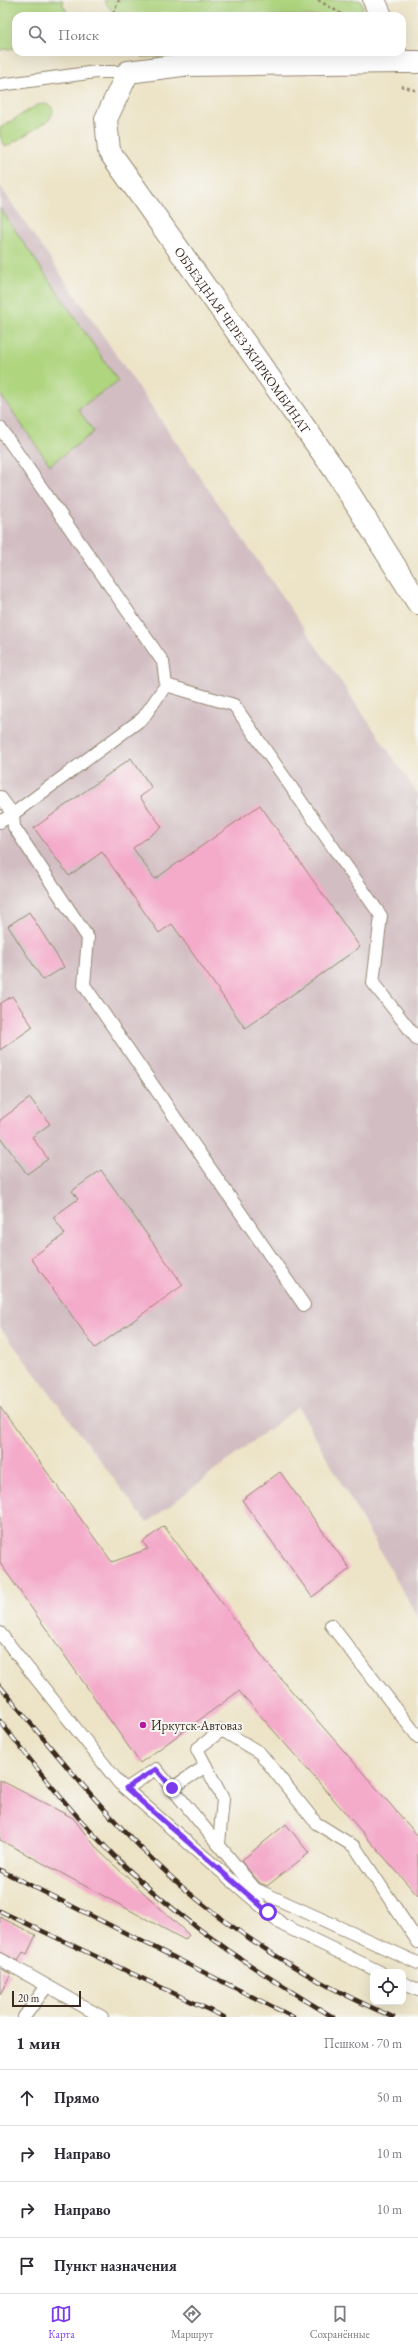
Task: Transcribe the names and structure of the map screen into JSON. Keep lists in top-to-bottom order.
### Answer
{
  "streets": {
    "street": ["ОБЪЕЗДНАЯ ЧЕРЕЗ ЖИРКОМБИНАТ"]
  },
  "places": ["Иркутск-Автоваз"],
  "scale_bar": "20 m",
  "page": {
    "search": "Поиск",
    "scale": "20 m",
    "heading": ["1 мин", "Пешком · 70 m"],
    "list": [
      ["Прямо", "50 m"],
      ["Направо", "10 m"],
      ["Направо", "10 m"],
      "Пункт назначения"
    ],
    "nav": ["Карта", "Маршрут", "Сохранённые"]
  }
}
